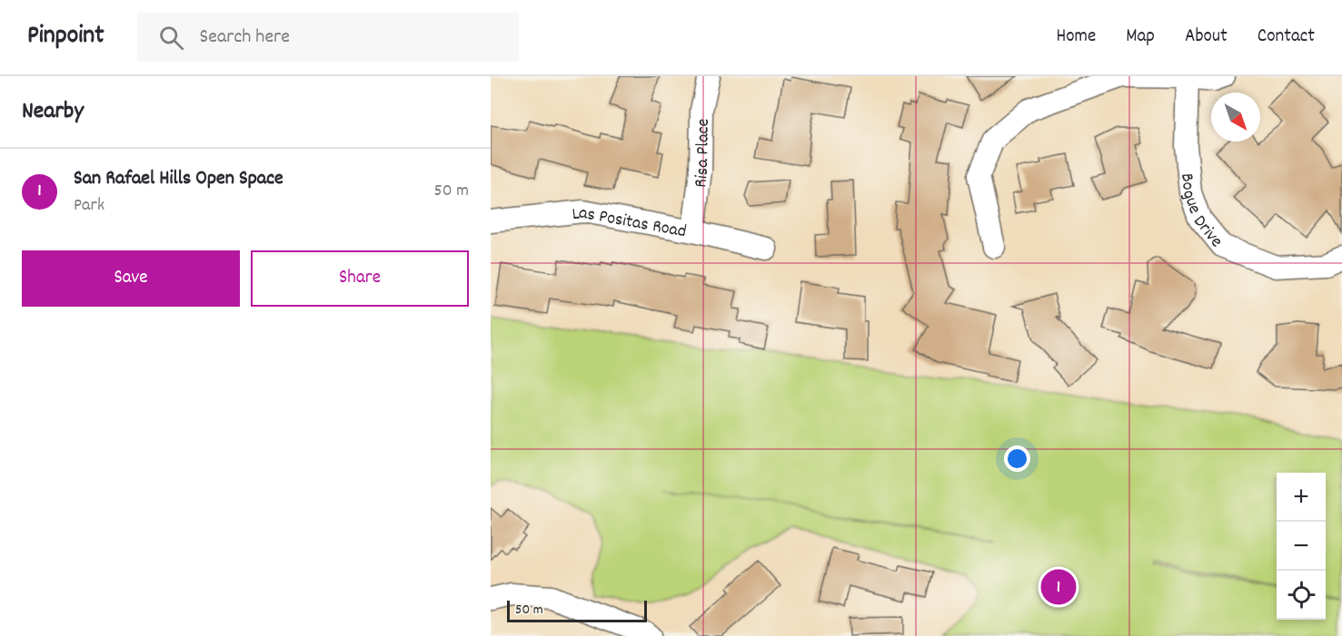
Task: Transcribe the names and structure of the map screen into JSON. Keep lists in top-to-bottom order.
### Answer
{
  "streets": {
    "street": ["Risa Place", "Bogue Drive", "Las Positas Road"]
  },
  "crossings": [
    ["Risa Place", "Las Positas Road"]
  ],
  "scale_bar": "50 m",
  "north": "bottom right",
  "page": {
    "header": "Pinpoint",
    "search": "Search here",
    "nav": [
      "Home",
      "Map",
      "About",
      "Contact"
    ],
    "heading": "Nearby",
    "list": [
      {
        "mark": "1",
        "name": "San Rafael Hills Open Space",
        "note": "Park",
        "value": "50 m"
      }
    ],
    "buttons": ["Save", "Share"],
    "map_buttons": ["+", "−"],
    "pins": "1",
    "scale": "50 m"
  }
}
